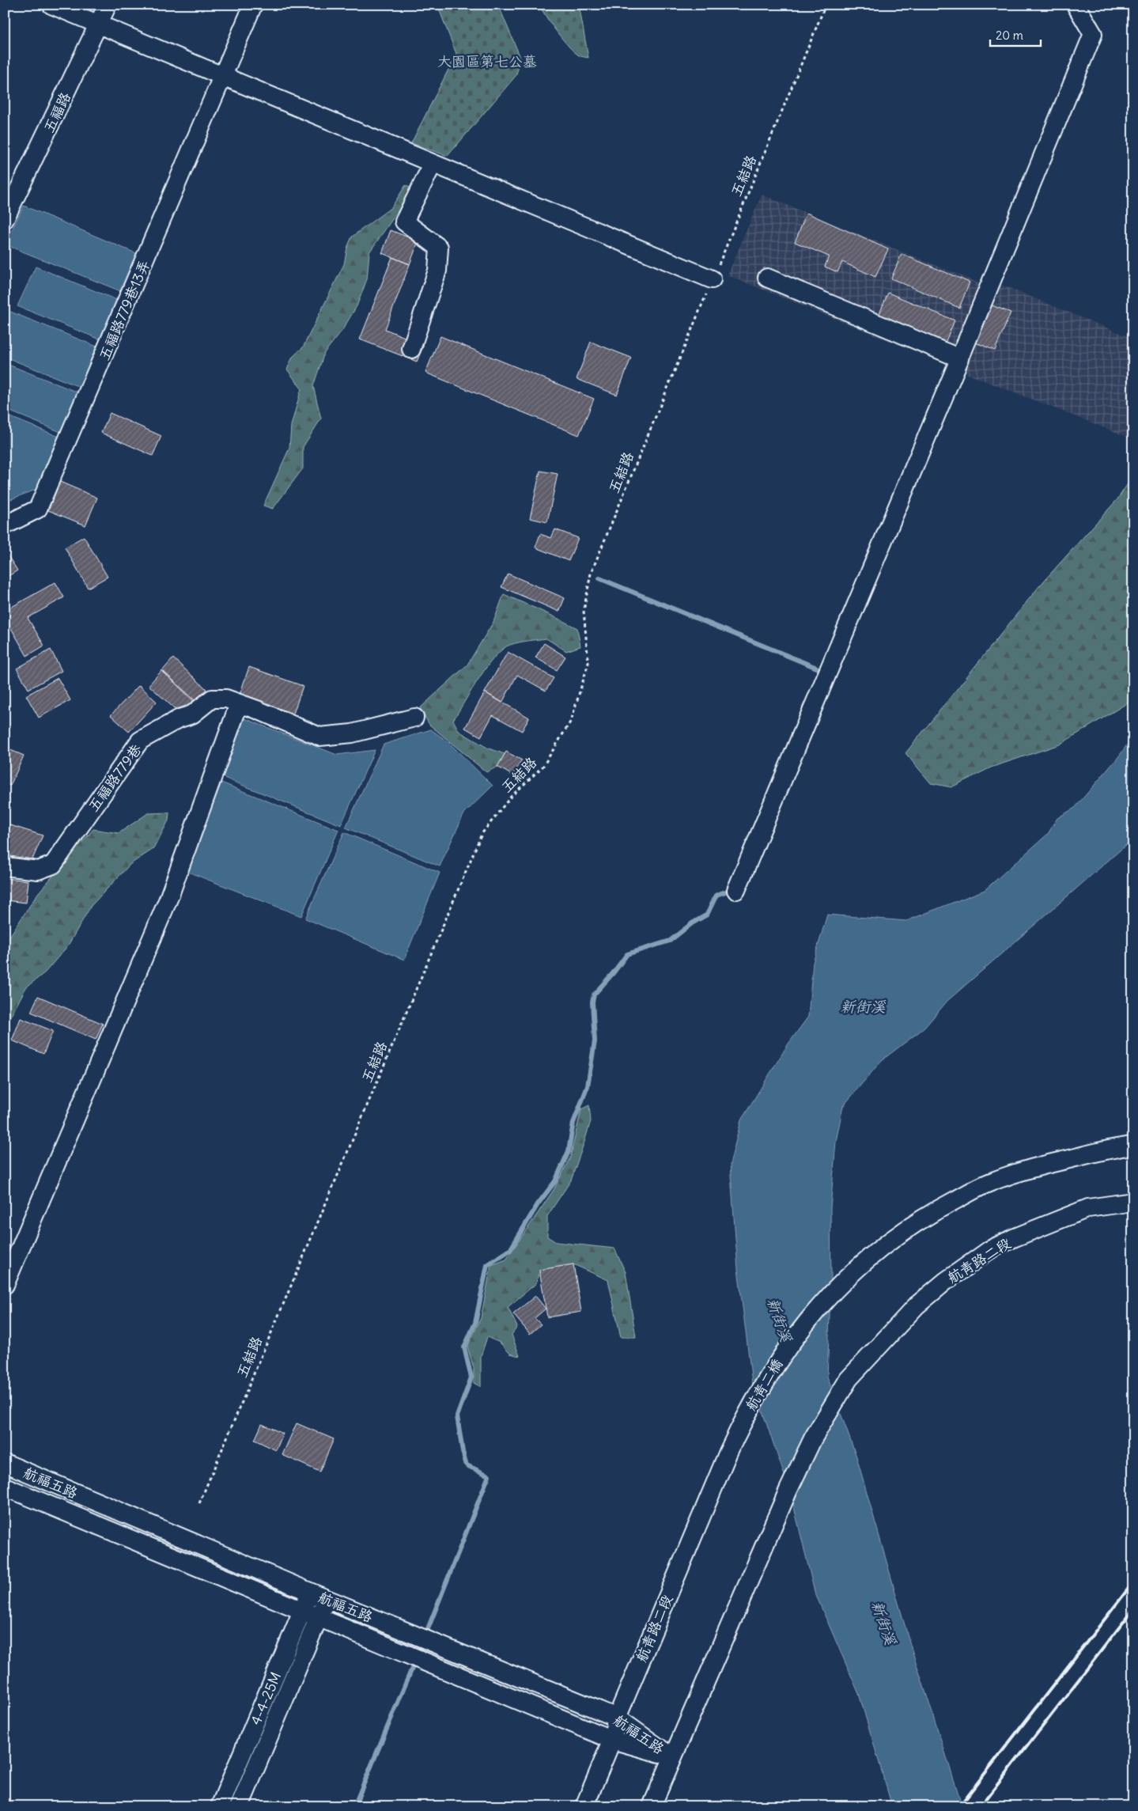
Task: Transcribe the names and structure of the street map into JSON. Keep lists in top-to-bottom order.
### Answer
{
  "streets": {
    "street": [
      "五福路",
      "五福路779巷13弄",
      "五福路779巷",
      "航青路二段",
      "航青二橋",
      "航福五路",
      "4-4-25M"
    ],
    "path": ["五結路"]
  },
  "crossings": [
    ["航青路二段", "航青二橋"],
    ["航青路二段", "航福五路"],
    ["航福五路", "4-4-25M"]
  ],
  "water": ["新街溪"],
  "parks": ["大園區第七公墓"],
  "scale_bar": "20 m"
}
